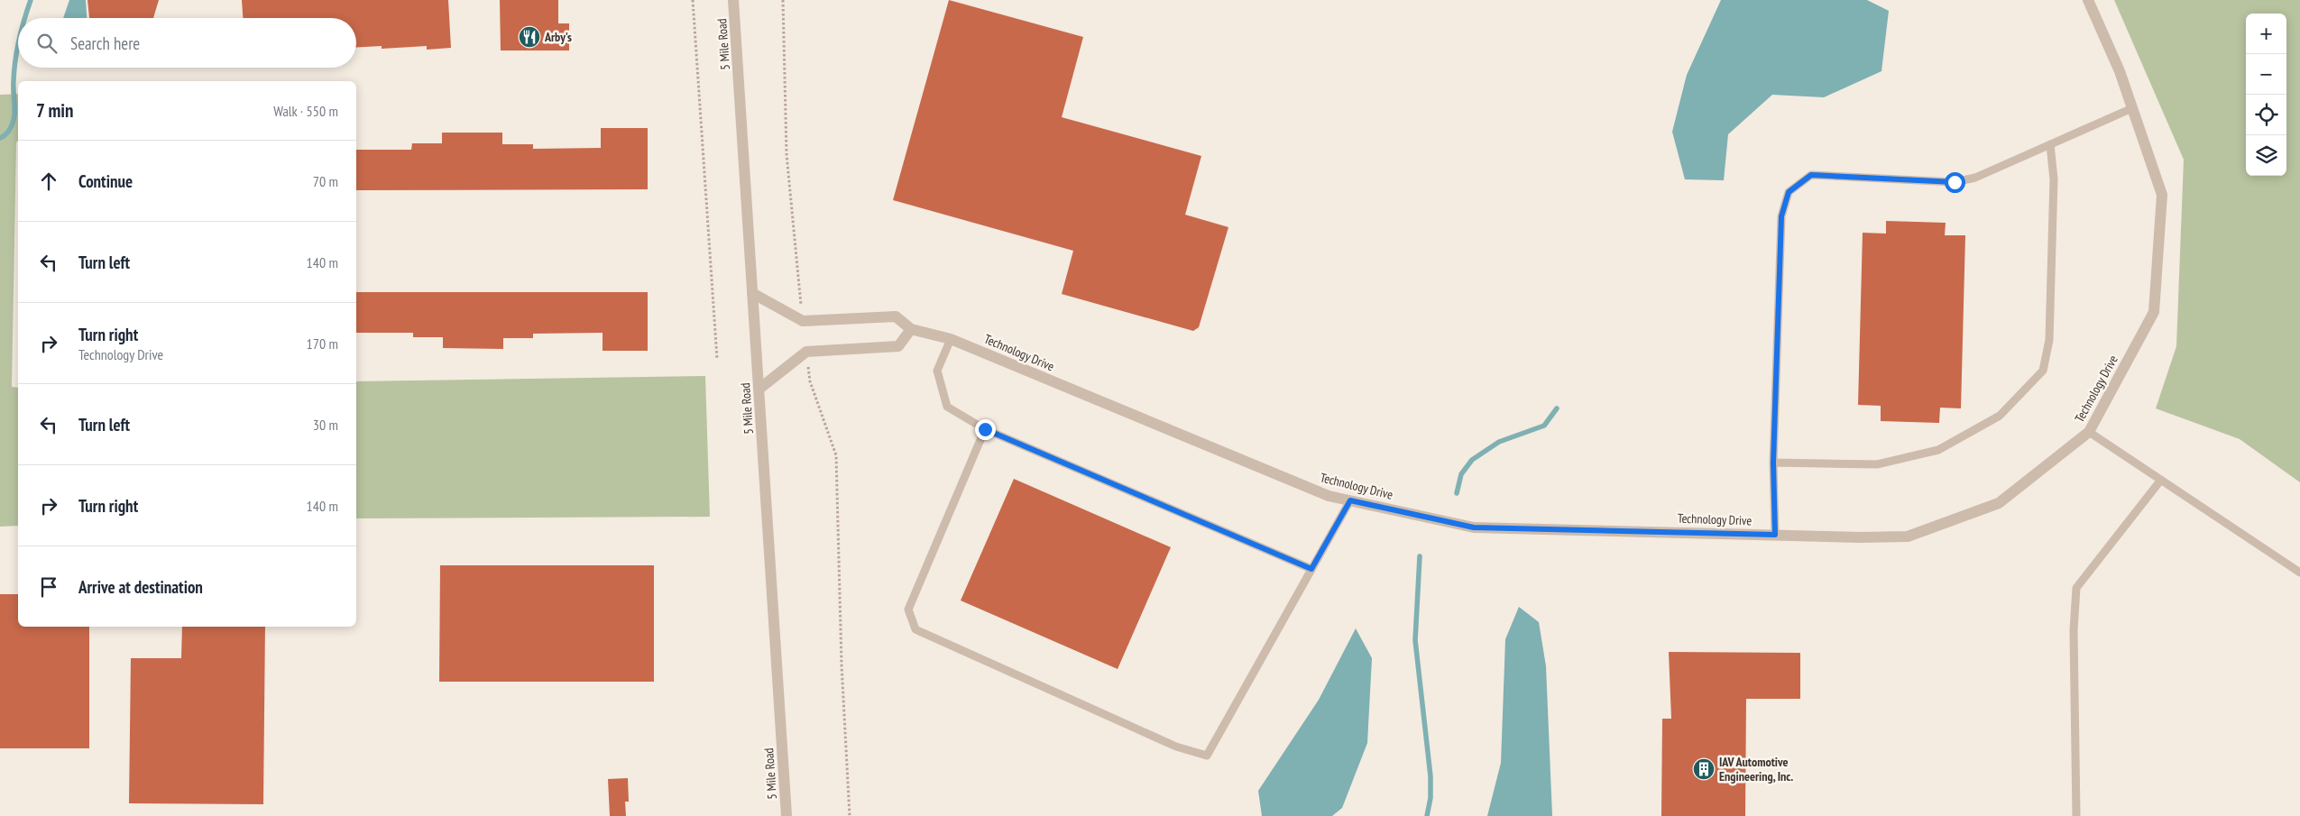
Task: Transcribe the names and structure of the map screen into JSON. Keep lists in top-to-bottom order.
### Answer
{
  "streets": {
    "street": ["5 Mile Road", "Technology Drive"]
  },
  "places": {
    "restaurant": ["Arby's"],
    "building": ["IAV Automotive Engineering, Inc."]
  },
  "page": {
    "map_buttons": ["+", "−"],
    "search": "Search here",
    "heading": ["7 min", "Walk · 550 m"],
    "list": [
      ["Continue", "70 m"],
      ["Turn left", "140 m"],
      ["Turn right", "Technology Drive", "170 m"],
      ["Turn left", "30 m"],
      ["Turn right", "140 m"],
      "Arrive at destination"
    ]
  }
}
